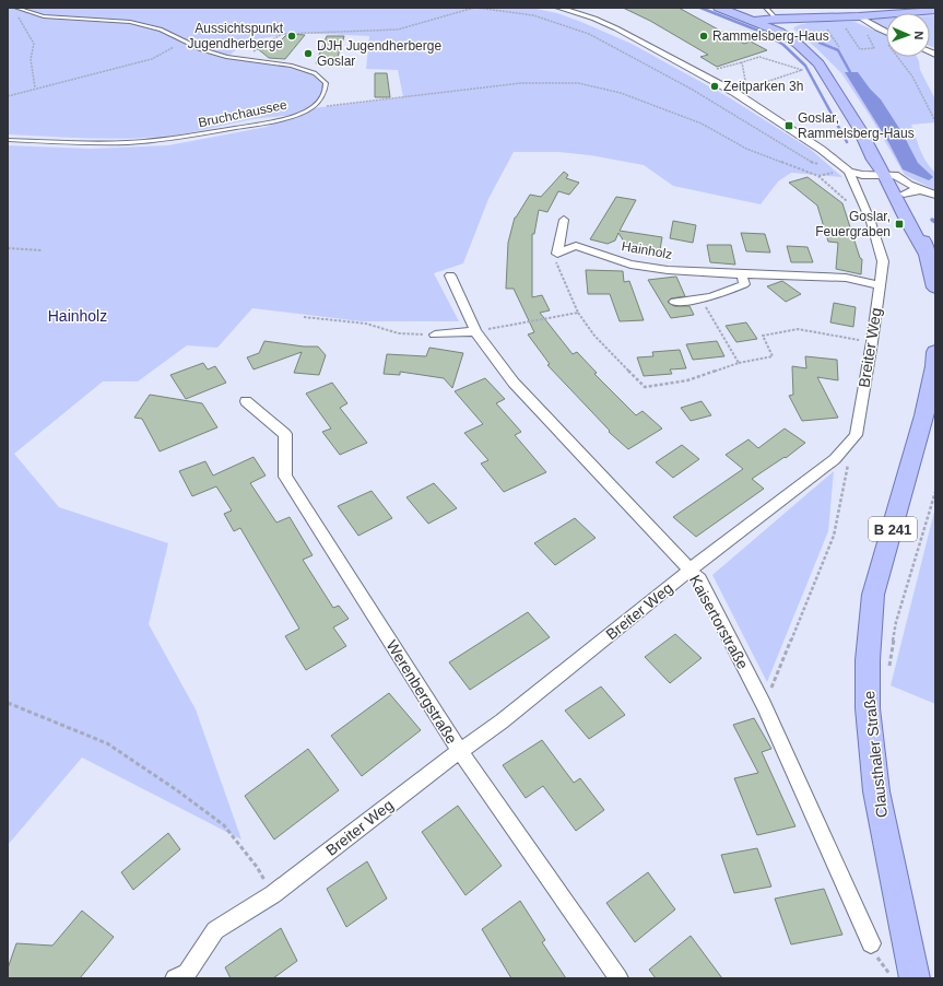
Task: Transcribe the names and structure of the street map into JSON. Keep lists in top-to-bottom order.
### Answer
{
  "streets": {
    "main road": ["B 241", "Clausthaler Straße"],
    "street": [
      "Hainholz",
      "Breiter Weg",
      "Kaisertorstraße",
      "Werenbergstraße"
    ],
    "lane": ["Bruchchaussee"]
  },
  "crossings": [
    ["Hainholz", "Breiter Weg"],
    ["Breiter Weg", "Kaisertorstraße"],
    ["Breiter Weg", "Werenbergstraße"]
  ],
  "parks": ["Hainholz"],
  "places": {
    "other": [
      "Aussichtspunkt Jugendherberge",
      "Rammelsberg-Haus",
      "DJH Jugendherberge Goslar",
      "Zeitparken 3h"
    ],
    "transit": ["Goslar, Rammelsberg-Haus", "Goslar, Feuergraben"]
  },
  "north": "right"
}
